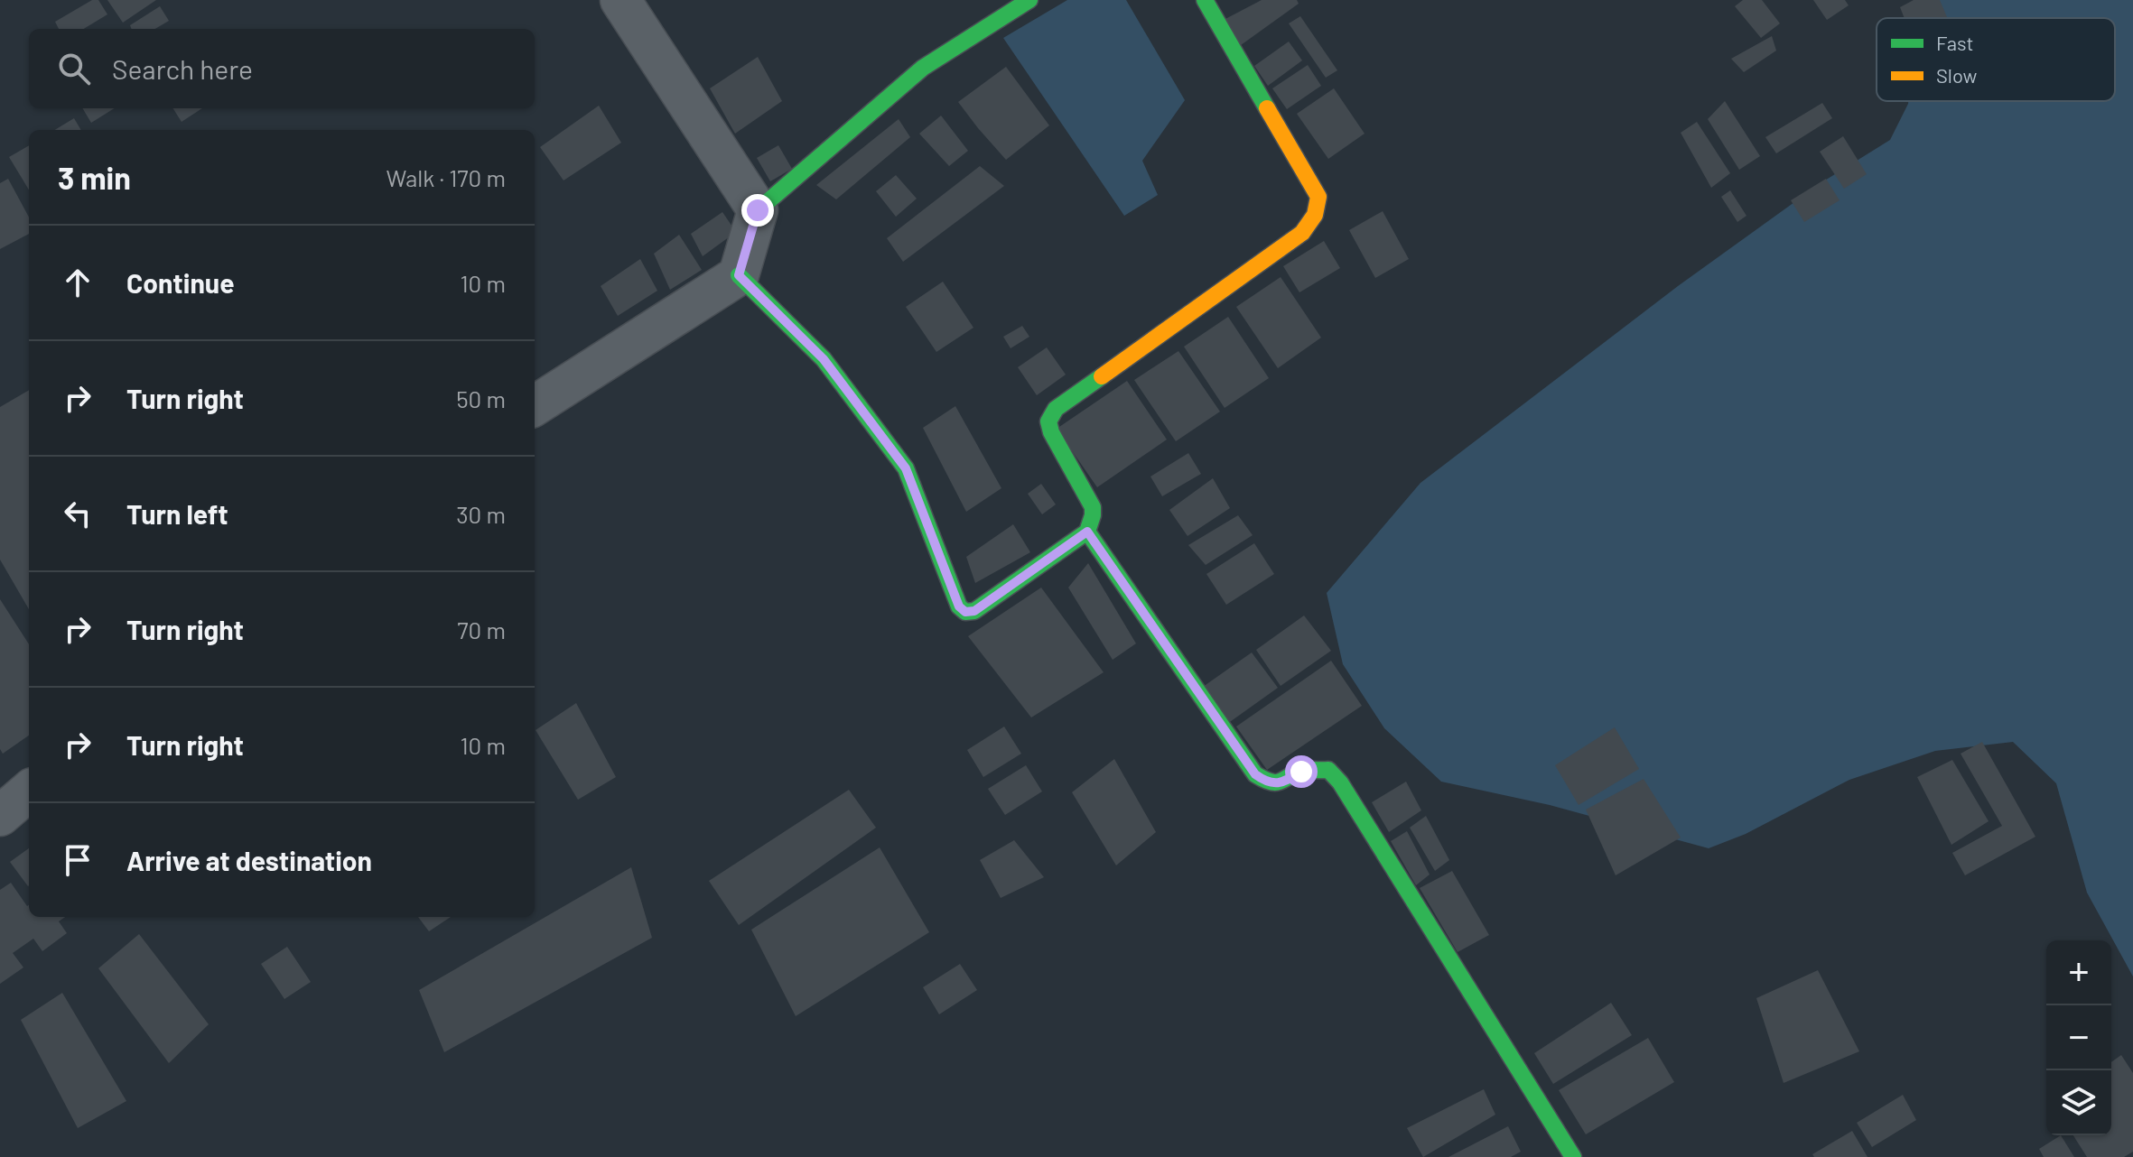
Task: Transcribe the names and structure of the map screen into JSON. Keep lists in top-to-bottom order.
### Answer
{
  "legend": ["Fast", "Slow"],
  "page": {
    "search": "Search here",
    "heading": ["3 min", "Walk · 170 m"],
    "list": [
      ["Continue", "10 m"],
      ["Turn right", "50 m"],
      ["Turn left", "30 m"],
      ["Turn right", "70 m"],
      ["Turn right", "10 m"],
      "Arrive at destination"
    ],
    "map_buttons": ["+", "−"]
  }
}
